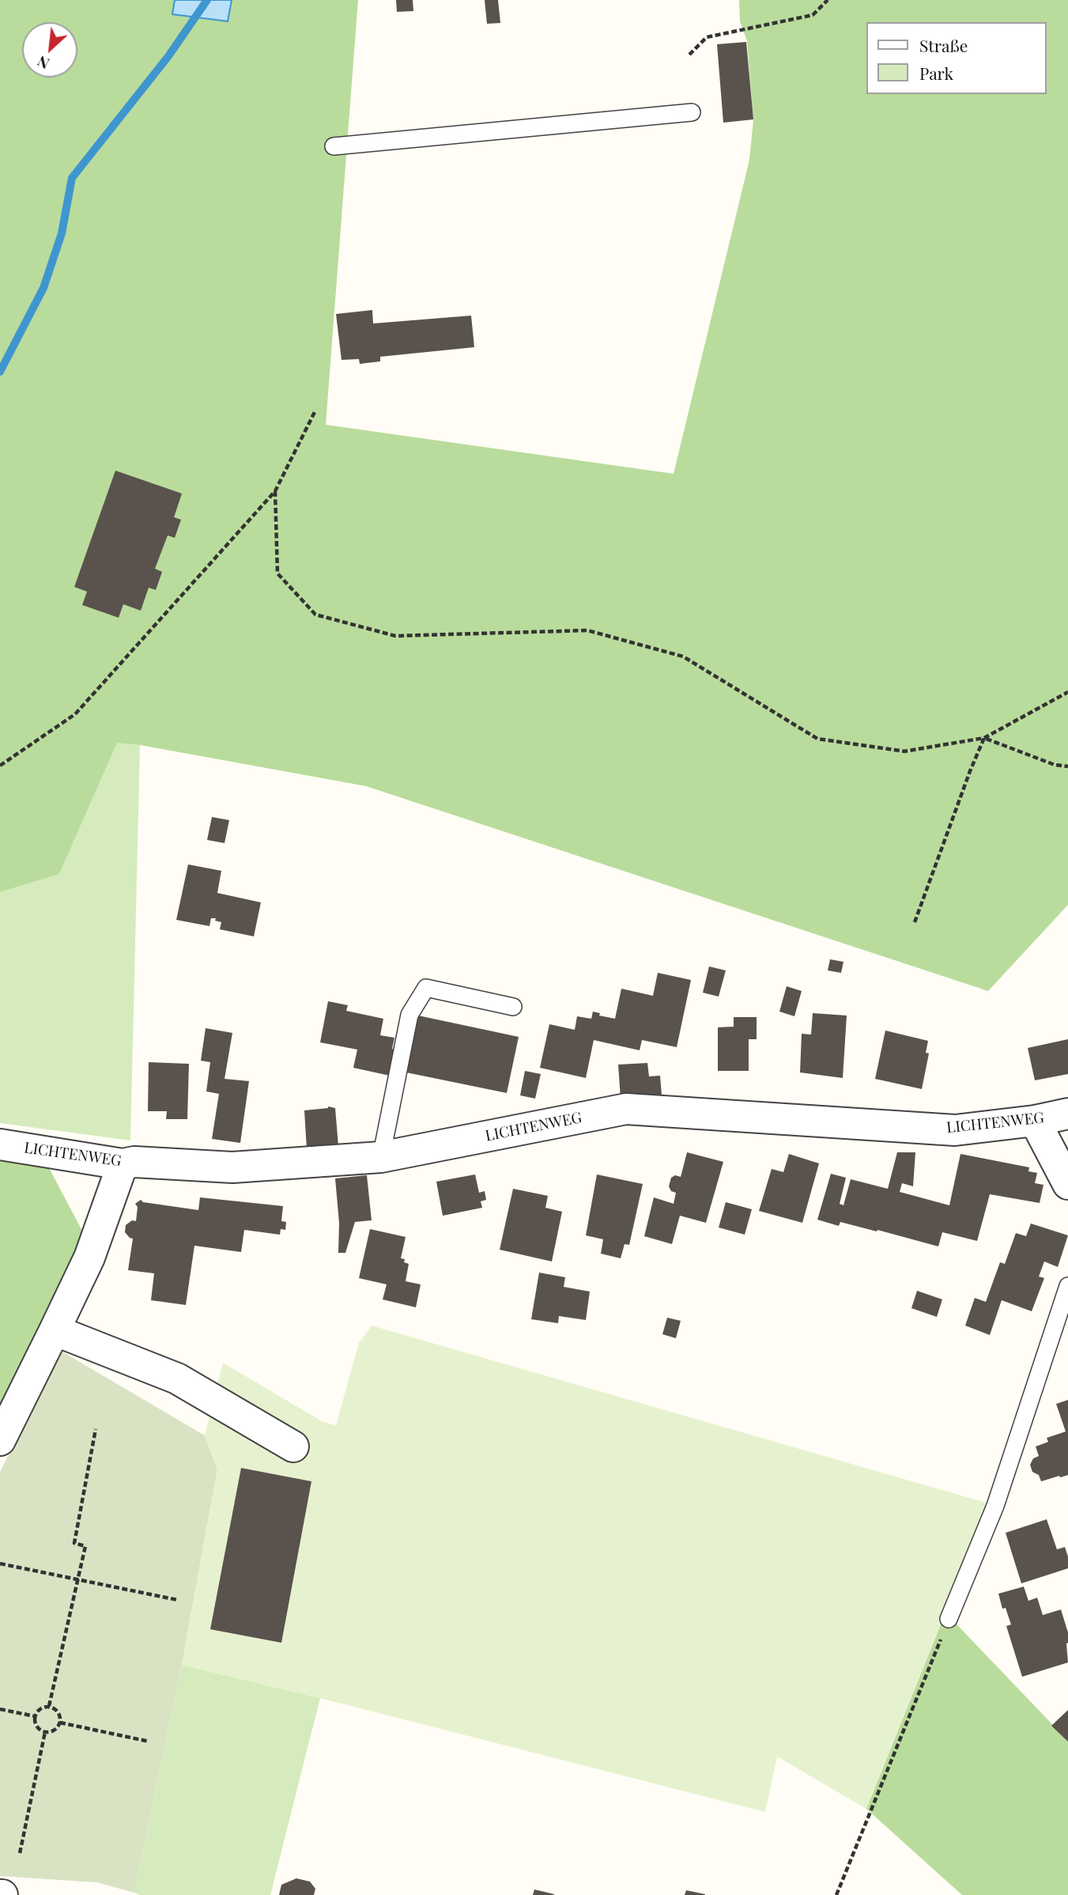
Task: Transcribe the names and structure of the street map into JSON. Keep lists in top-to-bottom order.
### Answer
{
  "streets": {
    "street": ["LICHTENWEG"]
  },
  "legend": ["Straße", "Park"],
  "north": "bottom left"
}
